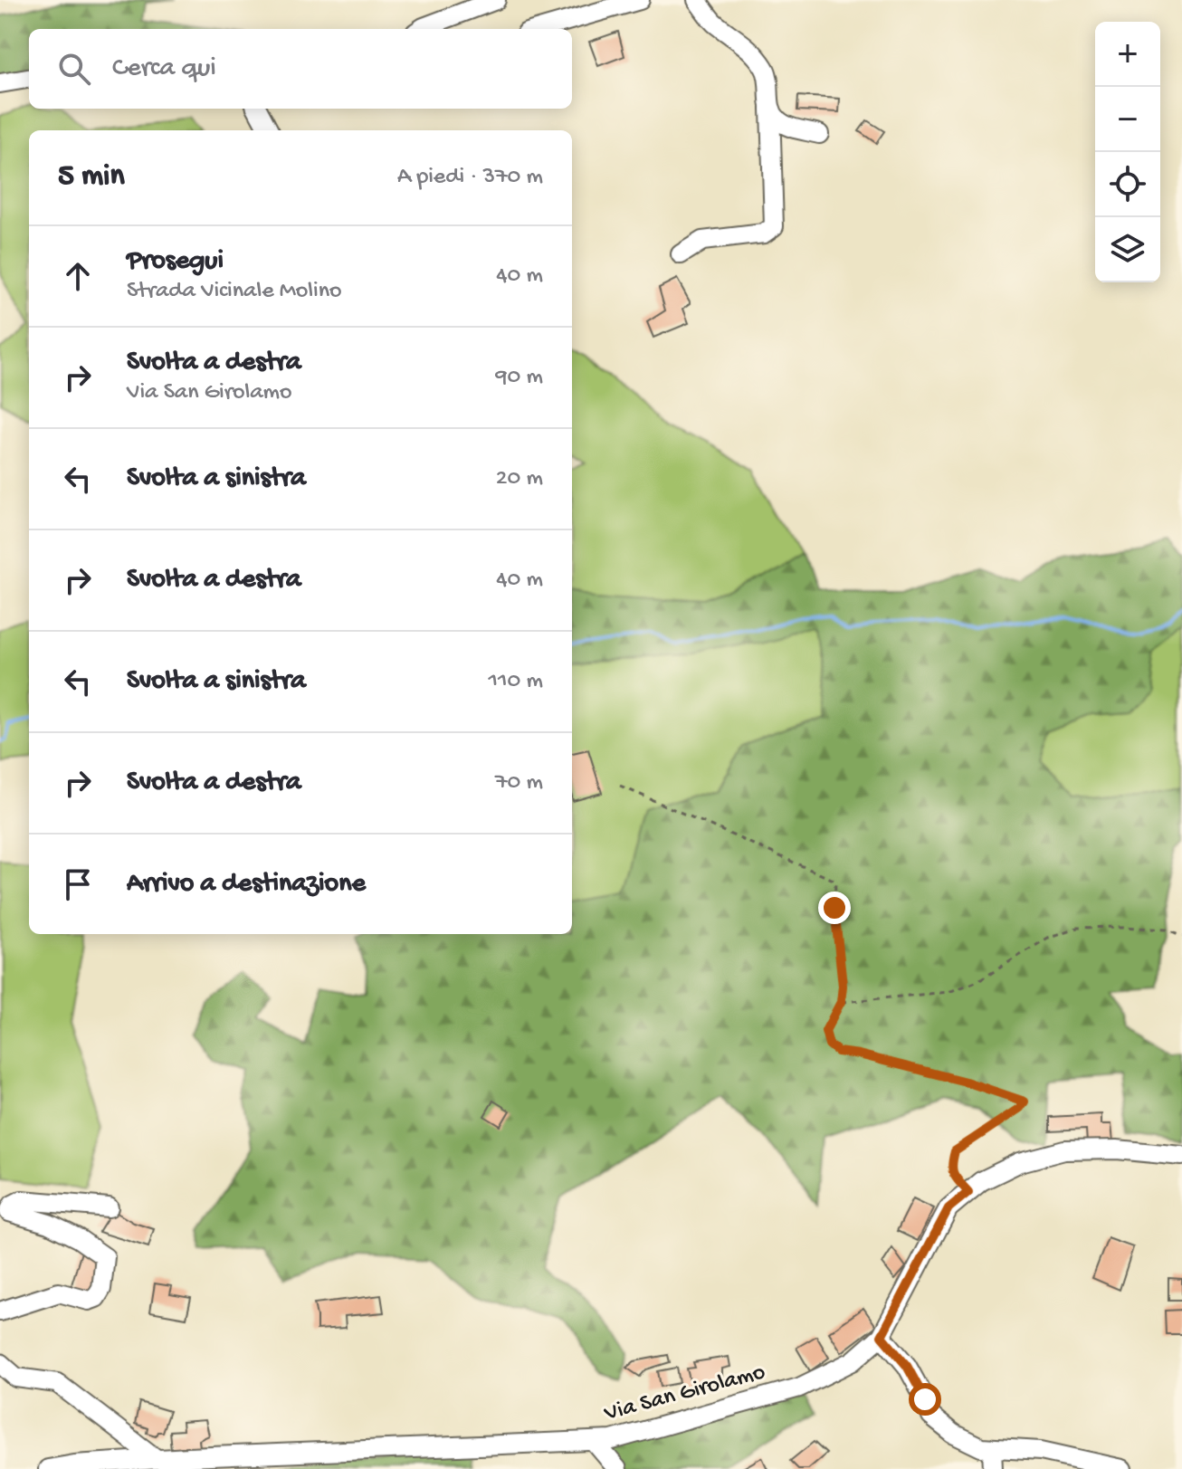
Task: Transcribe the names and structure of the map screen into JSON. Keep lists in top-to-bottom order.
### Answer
{
  "streets": {
    "street": ["Via San Girolamo"]
  },
  "page": {
    "map_buttons": ["+", "−"],
    "search": "Cerca qui",
    "heading": ["5 min", "A piedi · 370 m"],
    "list": [
      ["Prosegui", "Strada Vicinale Molino", "40 m"],
      ["Svolta a destra", "Via San Girolamo", "90 m"],
      ["Svolta a sinistra", "20 m"],
      ["Svolta a destra", "40 m"],
      ["Svolta a sinistra", "110 m"],
      ["Svolta a destra", "70 m"],
      "Arrivo a destinazione"
    ]
  }
}
